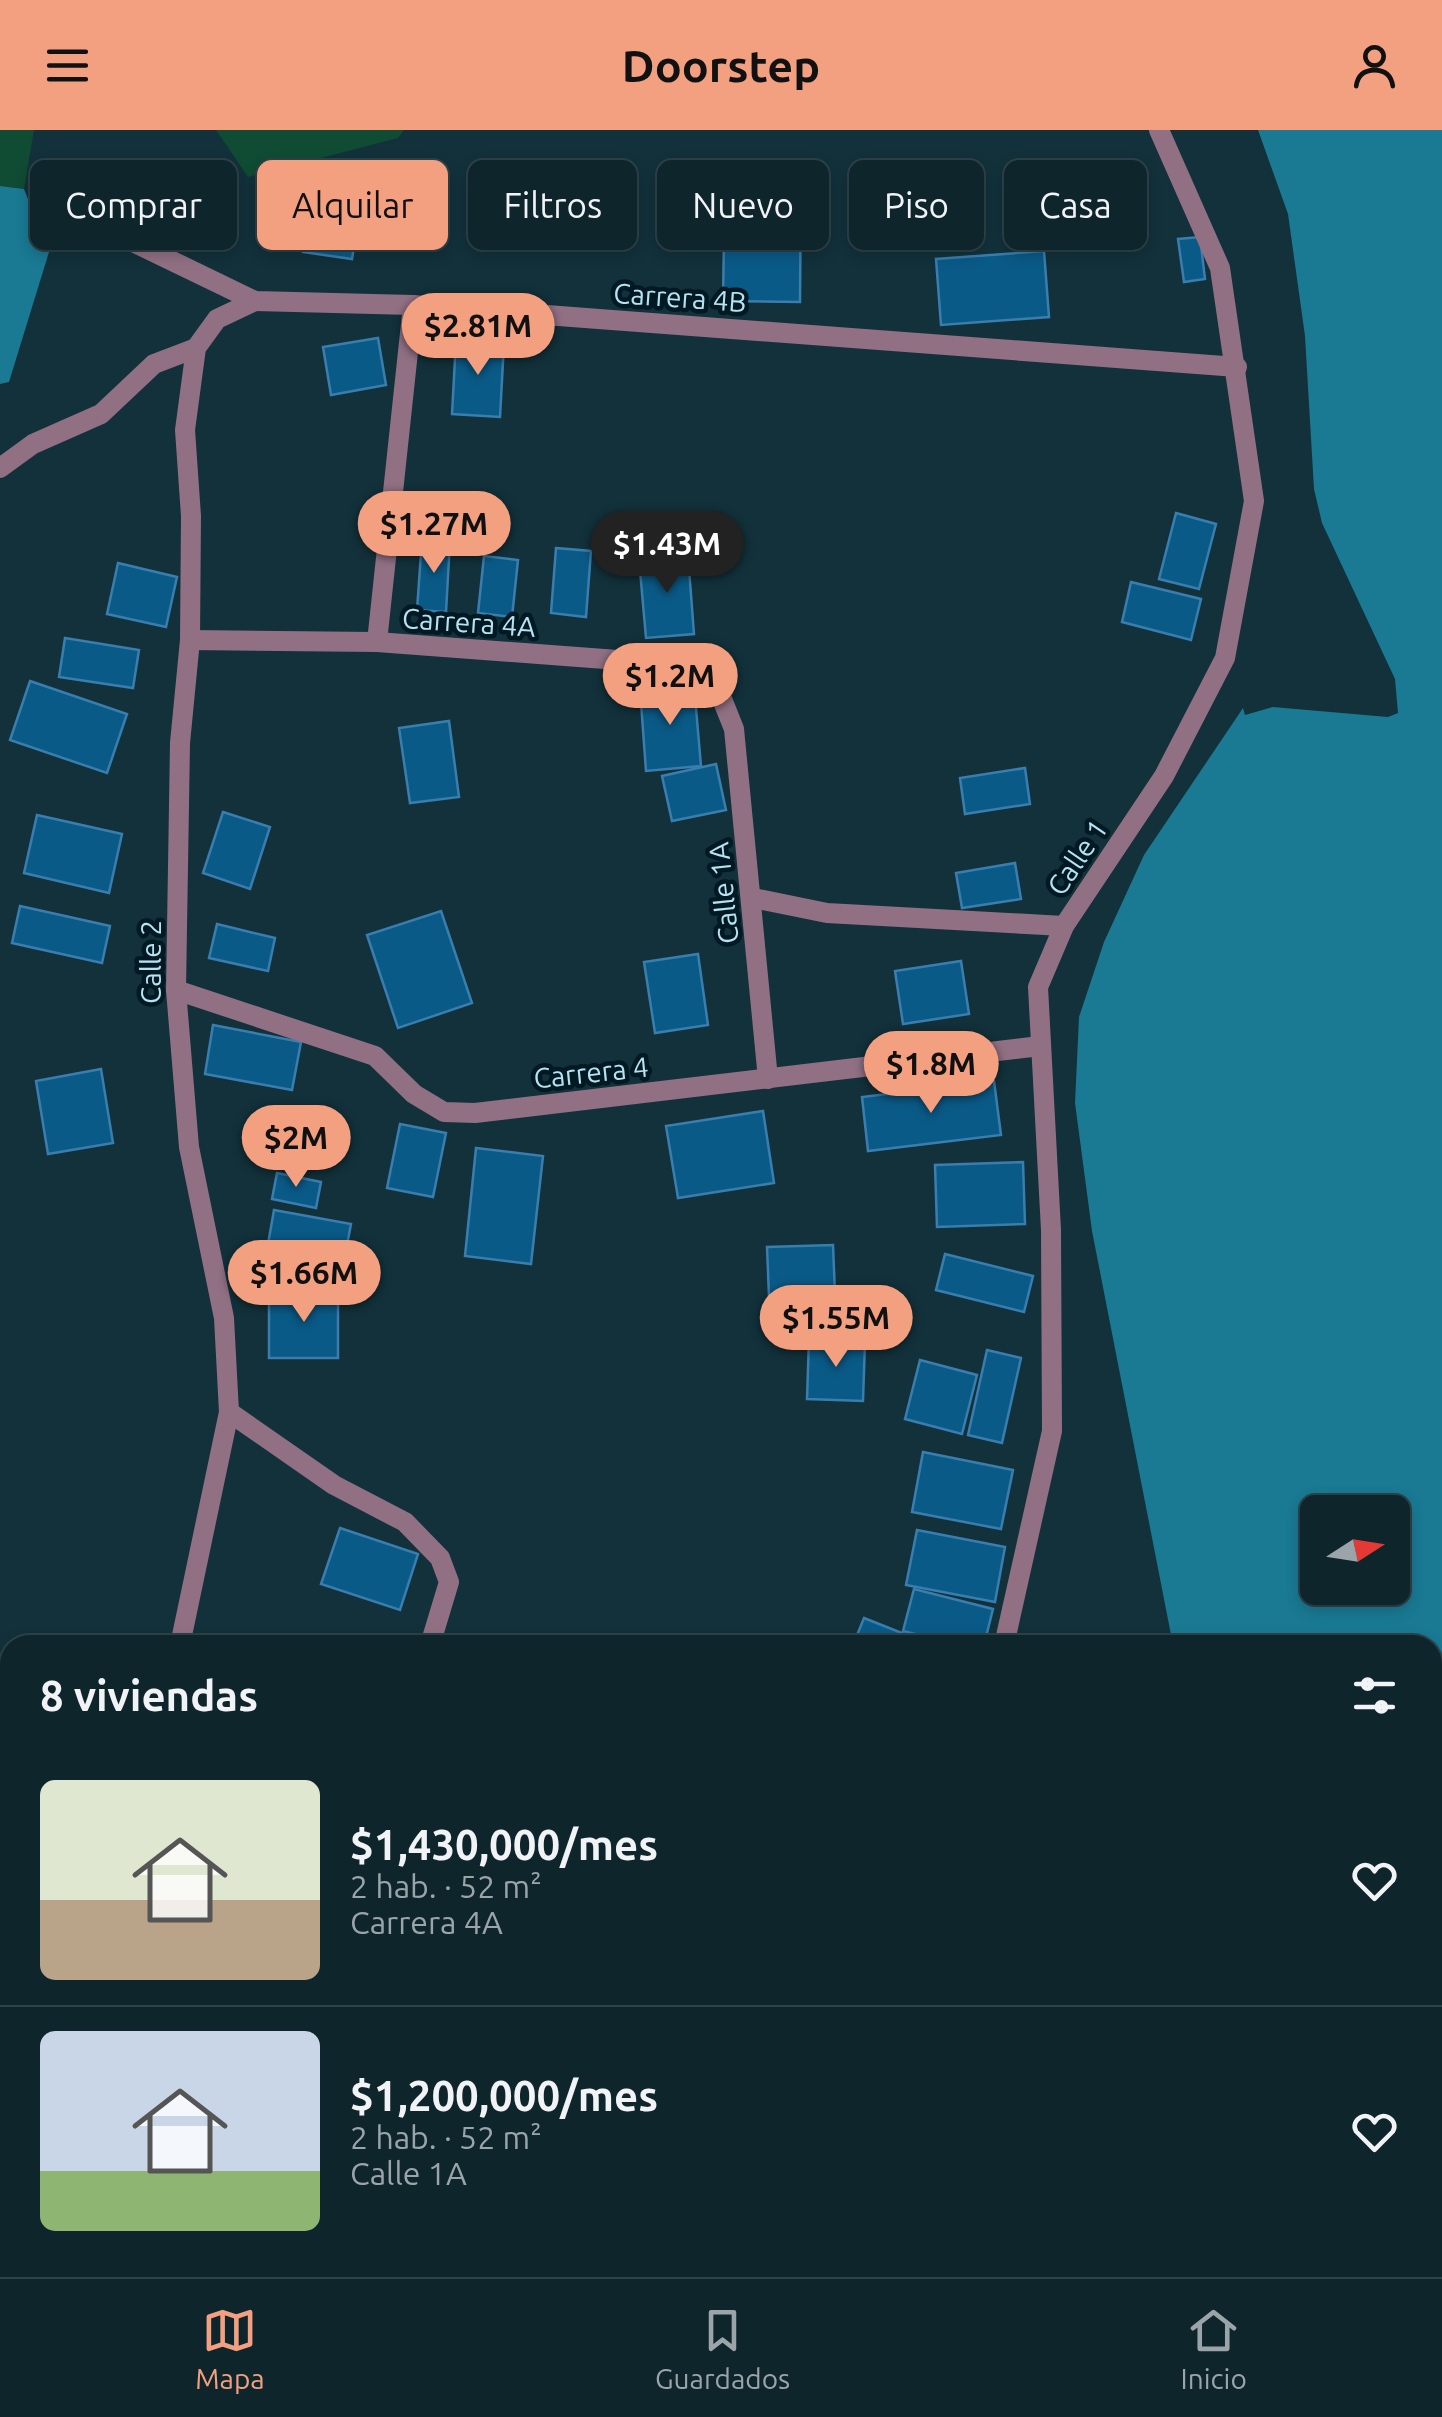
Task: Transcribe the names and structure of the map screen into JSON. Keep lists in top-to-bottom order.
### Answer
{
  "streets": {
    "street": [
      "Carrera 4B",
      "Carrera 4A",
      "Calle 1",
      "Calle 1A",
      "Calle 2",
      "Carrera 4"
    ]
  },
  "crossings": [
    ["Carrera 4B", "Calle 1"],
    ["Carrera 4A", "Calle 1A"],
    ["Carrera 4A", "Calle 2"],
    ["Calle 1", "Carrera 4"],
    ["Calle 1A", "Carrera 4"],
    ["Calle 2", "Carrera 4"]
  ],
  "north": "right",
  "page": {
    "header": "Doorstep",
    "chip": [
      "Comprar",
      "Alquilar",
      "Filtros",
      "Nuevo",
      "Piso",
      "Casa"
    ],
    "price": [
      "$2.81M",
      "$1.27M",
      "$1.43M",
      "$1.2M",
      "$1.8M",
      "$2M",
      "$1.66M",
      "$1.55M"
    ],
    "heading": "8 viviendas",
    "list": [
      {
        "name": "$1,430,000/mes",
        "note": "2 hab. · 52 m² · Carrera 4A"
      },
      {
        "name": "$1,200,000/mes",
        "note": "2 hab. · 52 m² · Calle 1A"
      }
    ],
    "tabs": ["Mapa", "Guardados", "Inicio"]
  }
}
